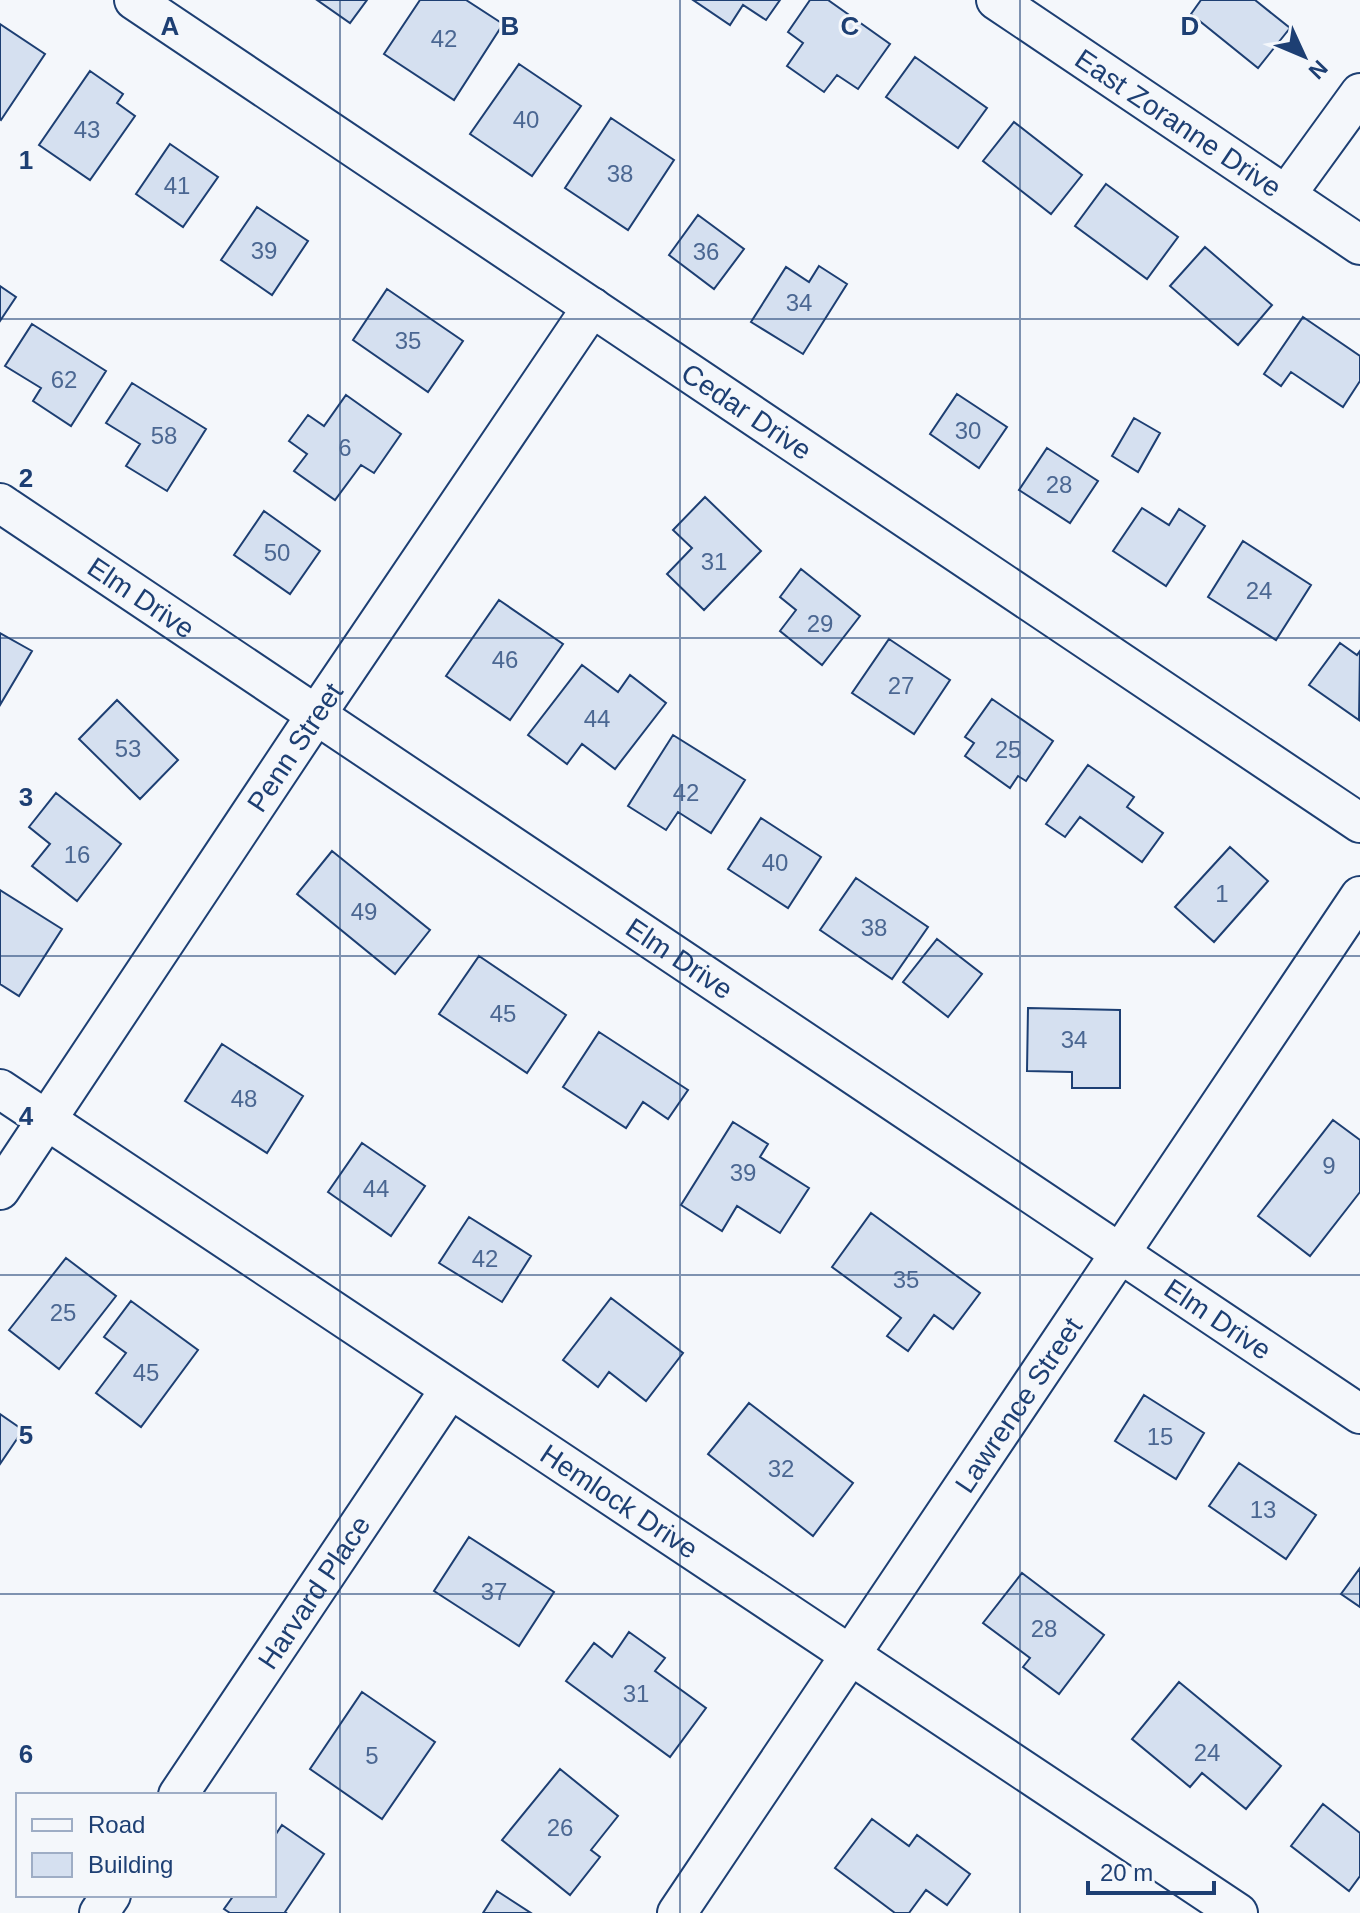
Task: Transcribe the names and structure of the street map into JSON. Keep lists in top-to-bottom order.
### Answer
{
  "streets": {
    "street": [
      "East Zoranne Drive",
      "Cedar Drive",
      "Elm Drive",
      "Penn Street",
      "Lawrence Street",
      "Hemlock Drive",
      "Harvard Place"
    ]
  },
  "crossings": [
    ["Cedar Drive", "Penn Street"],
    ["Elm Drive", "Penn Street"],
    ["Elm Drive", "Lawrence Street"],
    ["Penn Street", "Hemlock Drive"],
    ["Lawrence Street", "Hemlock Drive"],
    ["Hemlock Drive", "Harvard Place"]
  ],
  "house_numbers": [
    "42",
    "40",
    "43",
    "38",
    "41",
    "39",
    "36",
    "34",
    "35",
    "62",
    "30",
    "58",
    "6",
    "28",
    "50",
    "31",
    "24",
    "29",
    "46",
    "27",
    "44",
    "53",
    "25",
    "42",
    "16",
    "40",
    "1",
    "49",
    "38",
    "45",
    "34",
    "48",
    "9",
    "39",
    "44",
    "42",
    "35",
    "25",
    "45",
    "15",
    "32",
    "13",
    "37",
    "28",
    "31",
    "24",
    "5",
    "26"
  ],
  "legend": ["Road", "Building"],
  "scale_bar": "20 m",
  "north": "bottom right",
  "grid": {
    "columns": [
      "A",
      "B",
      "C",
      "D"
    ],
    "rows": [
      "1",
      "2",
      "3",
      "4",
      "5",
      "6"
    ]
  }
}
